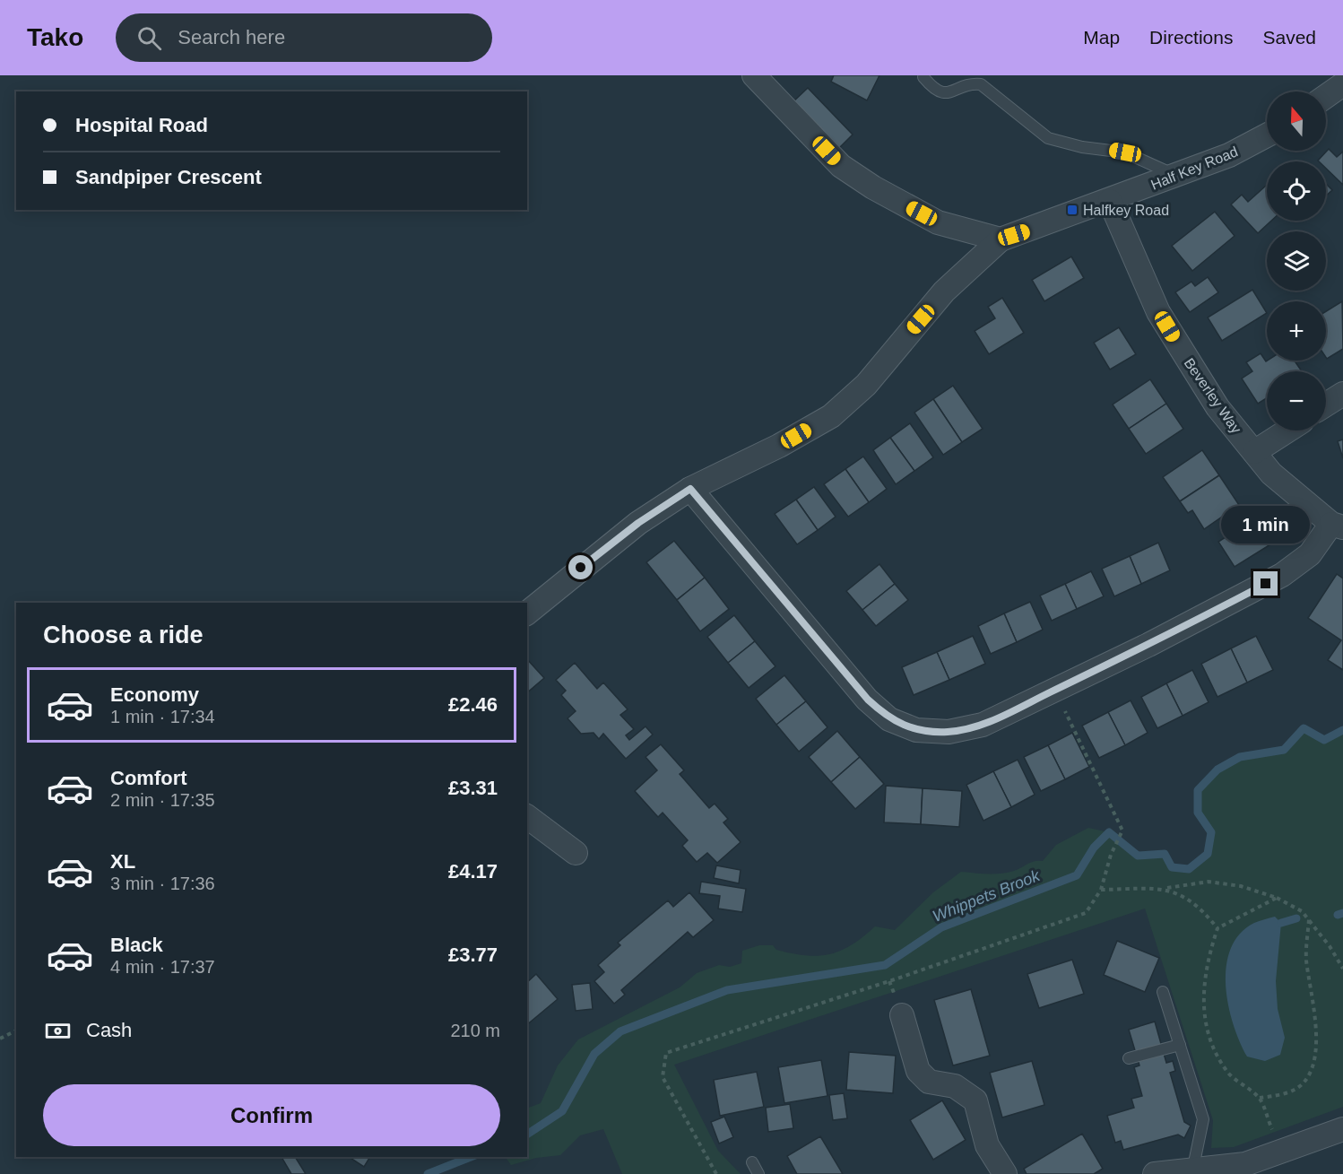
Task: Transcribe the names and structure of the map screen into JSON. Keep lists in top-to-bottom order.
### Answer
{
  "streets": {
    "street": ["Half Key Road", "Beverley Way"]
  },
  "crossings": [
    ["Half Key Road", "Beverley Way"]
  ],
  "water": ["Whippets Brook"],
  "places": {
    "transit": ["Halfkey Road"]
  },
  "north": "top",
  "page": {
    "header": "Tako",
    "search": "Search here",
    "nav": ["Map", "Directions", "Saved"],
    "map_buttons": ["+", "−"],
    "banner": ["Hospital Road", "Sandpiper Crescent"],
    "bubble": "1 min",
    "heading": "Choose a ride",
    "list": [
      {
        "name": "Economy",
        "note": "1 min · 17:34",
        "value": "£2.46"
      },
      {
        "name": "Comfort",
        "note": "2 min · 17:35",
        "value": "£3.31"
      },
      {
        "name": "XL",
        "note": "3 min · 17:36",
        "value": "£4.17"
      },
      {
        "name": "Black",
        "note": "4 min · 17:37",
        "value": "£3.77"
      }
    ],
    "pay": ["Cash", "210 m"],
    "buttons": "Confirm"
  }
}
